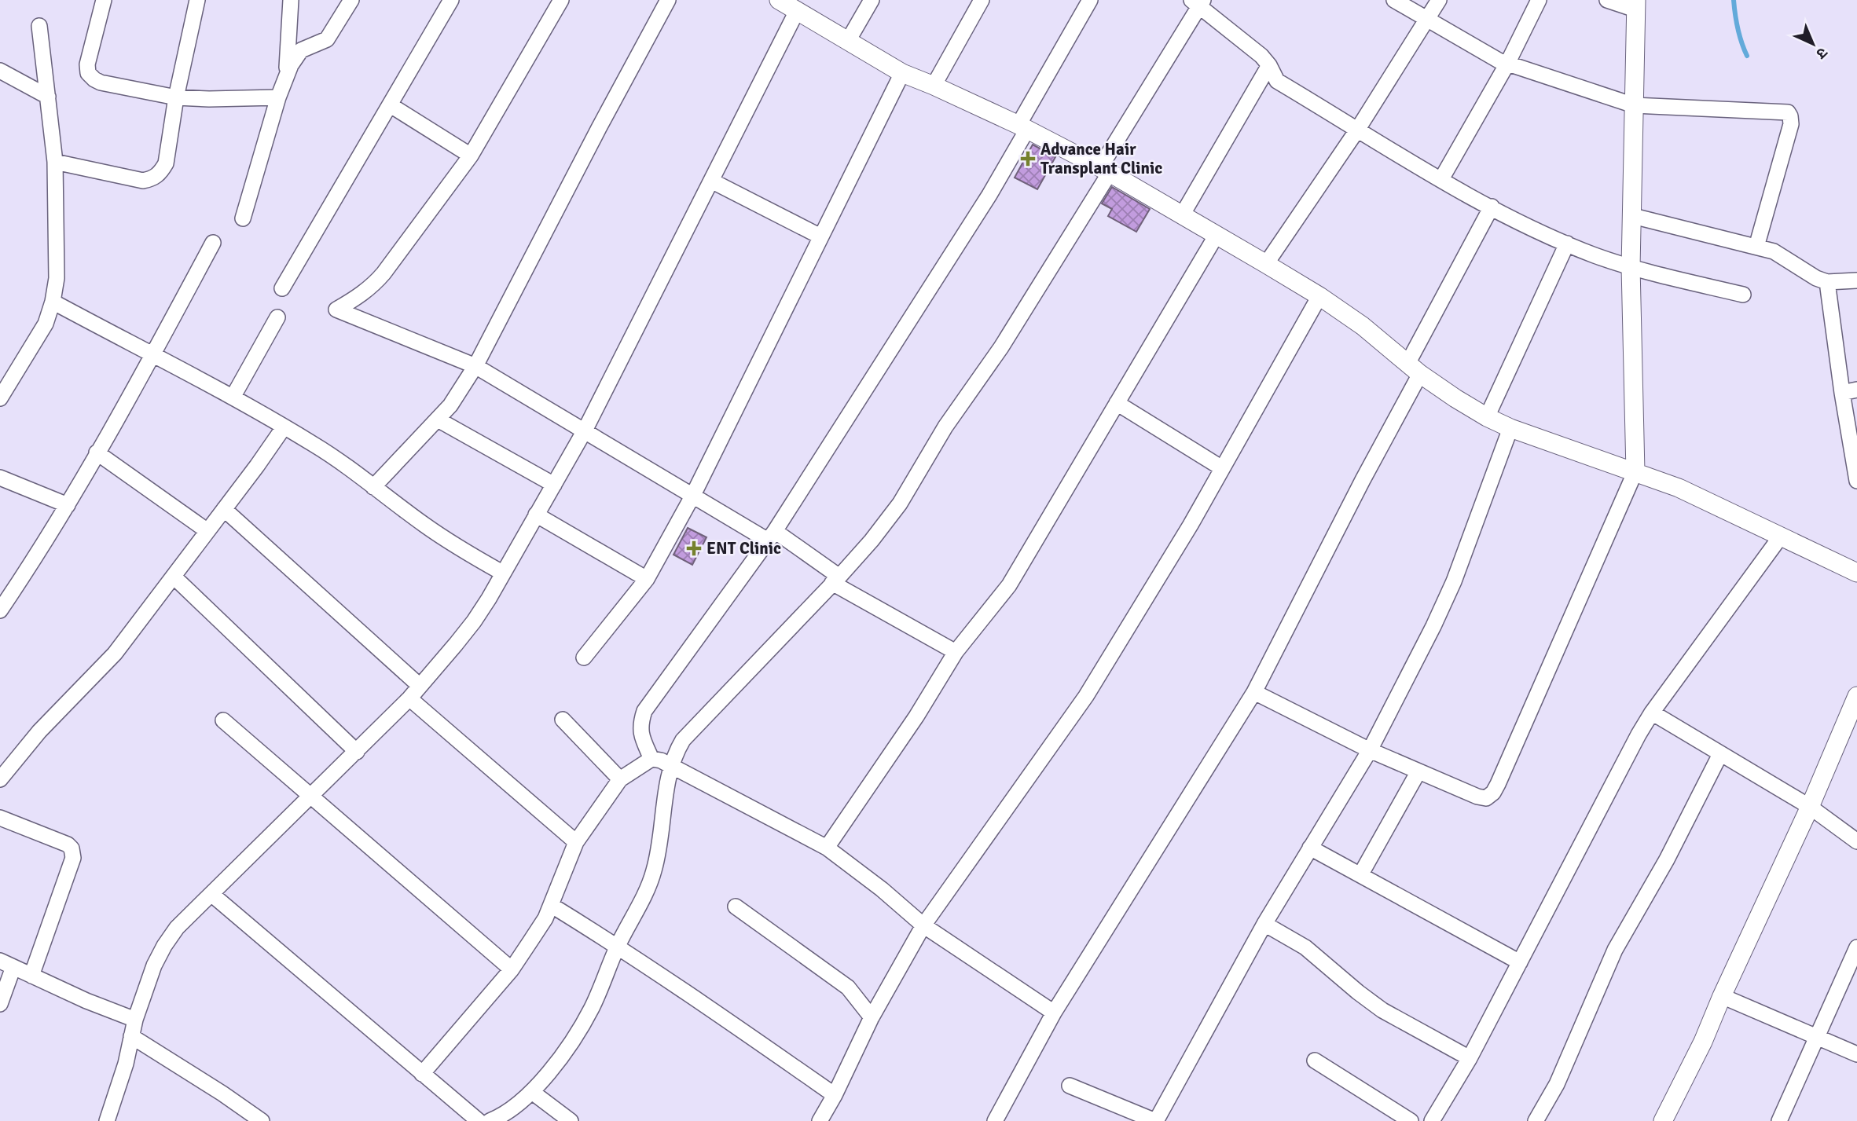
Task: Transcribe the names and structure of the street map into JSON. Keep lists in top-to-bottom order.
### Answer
{
  "places": {
    "health": ["Advance Hair Transplant Clinic", "ENT Clinic"]
  },
  "north": "bottom right"
}
